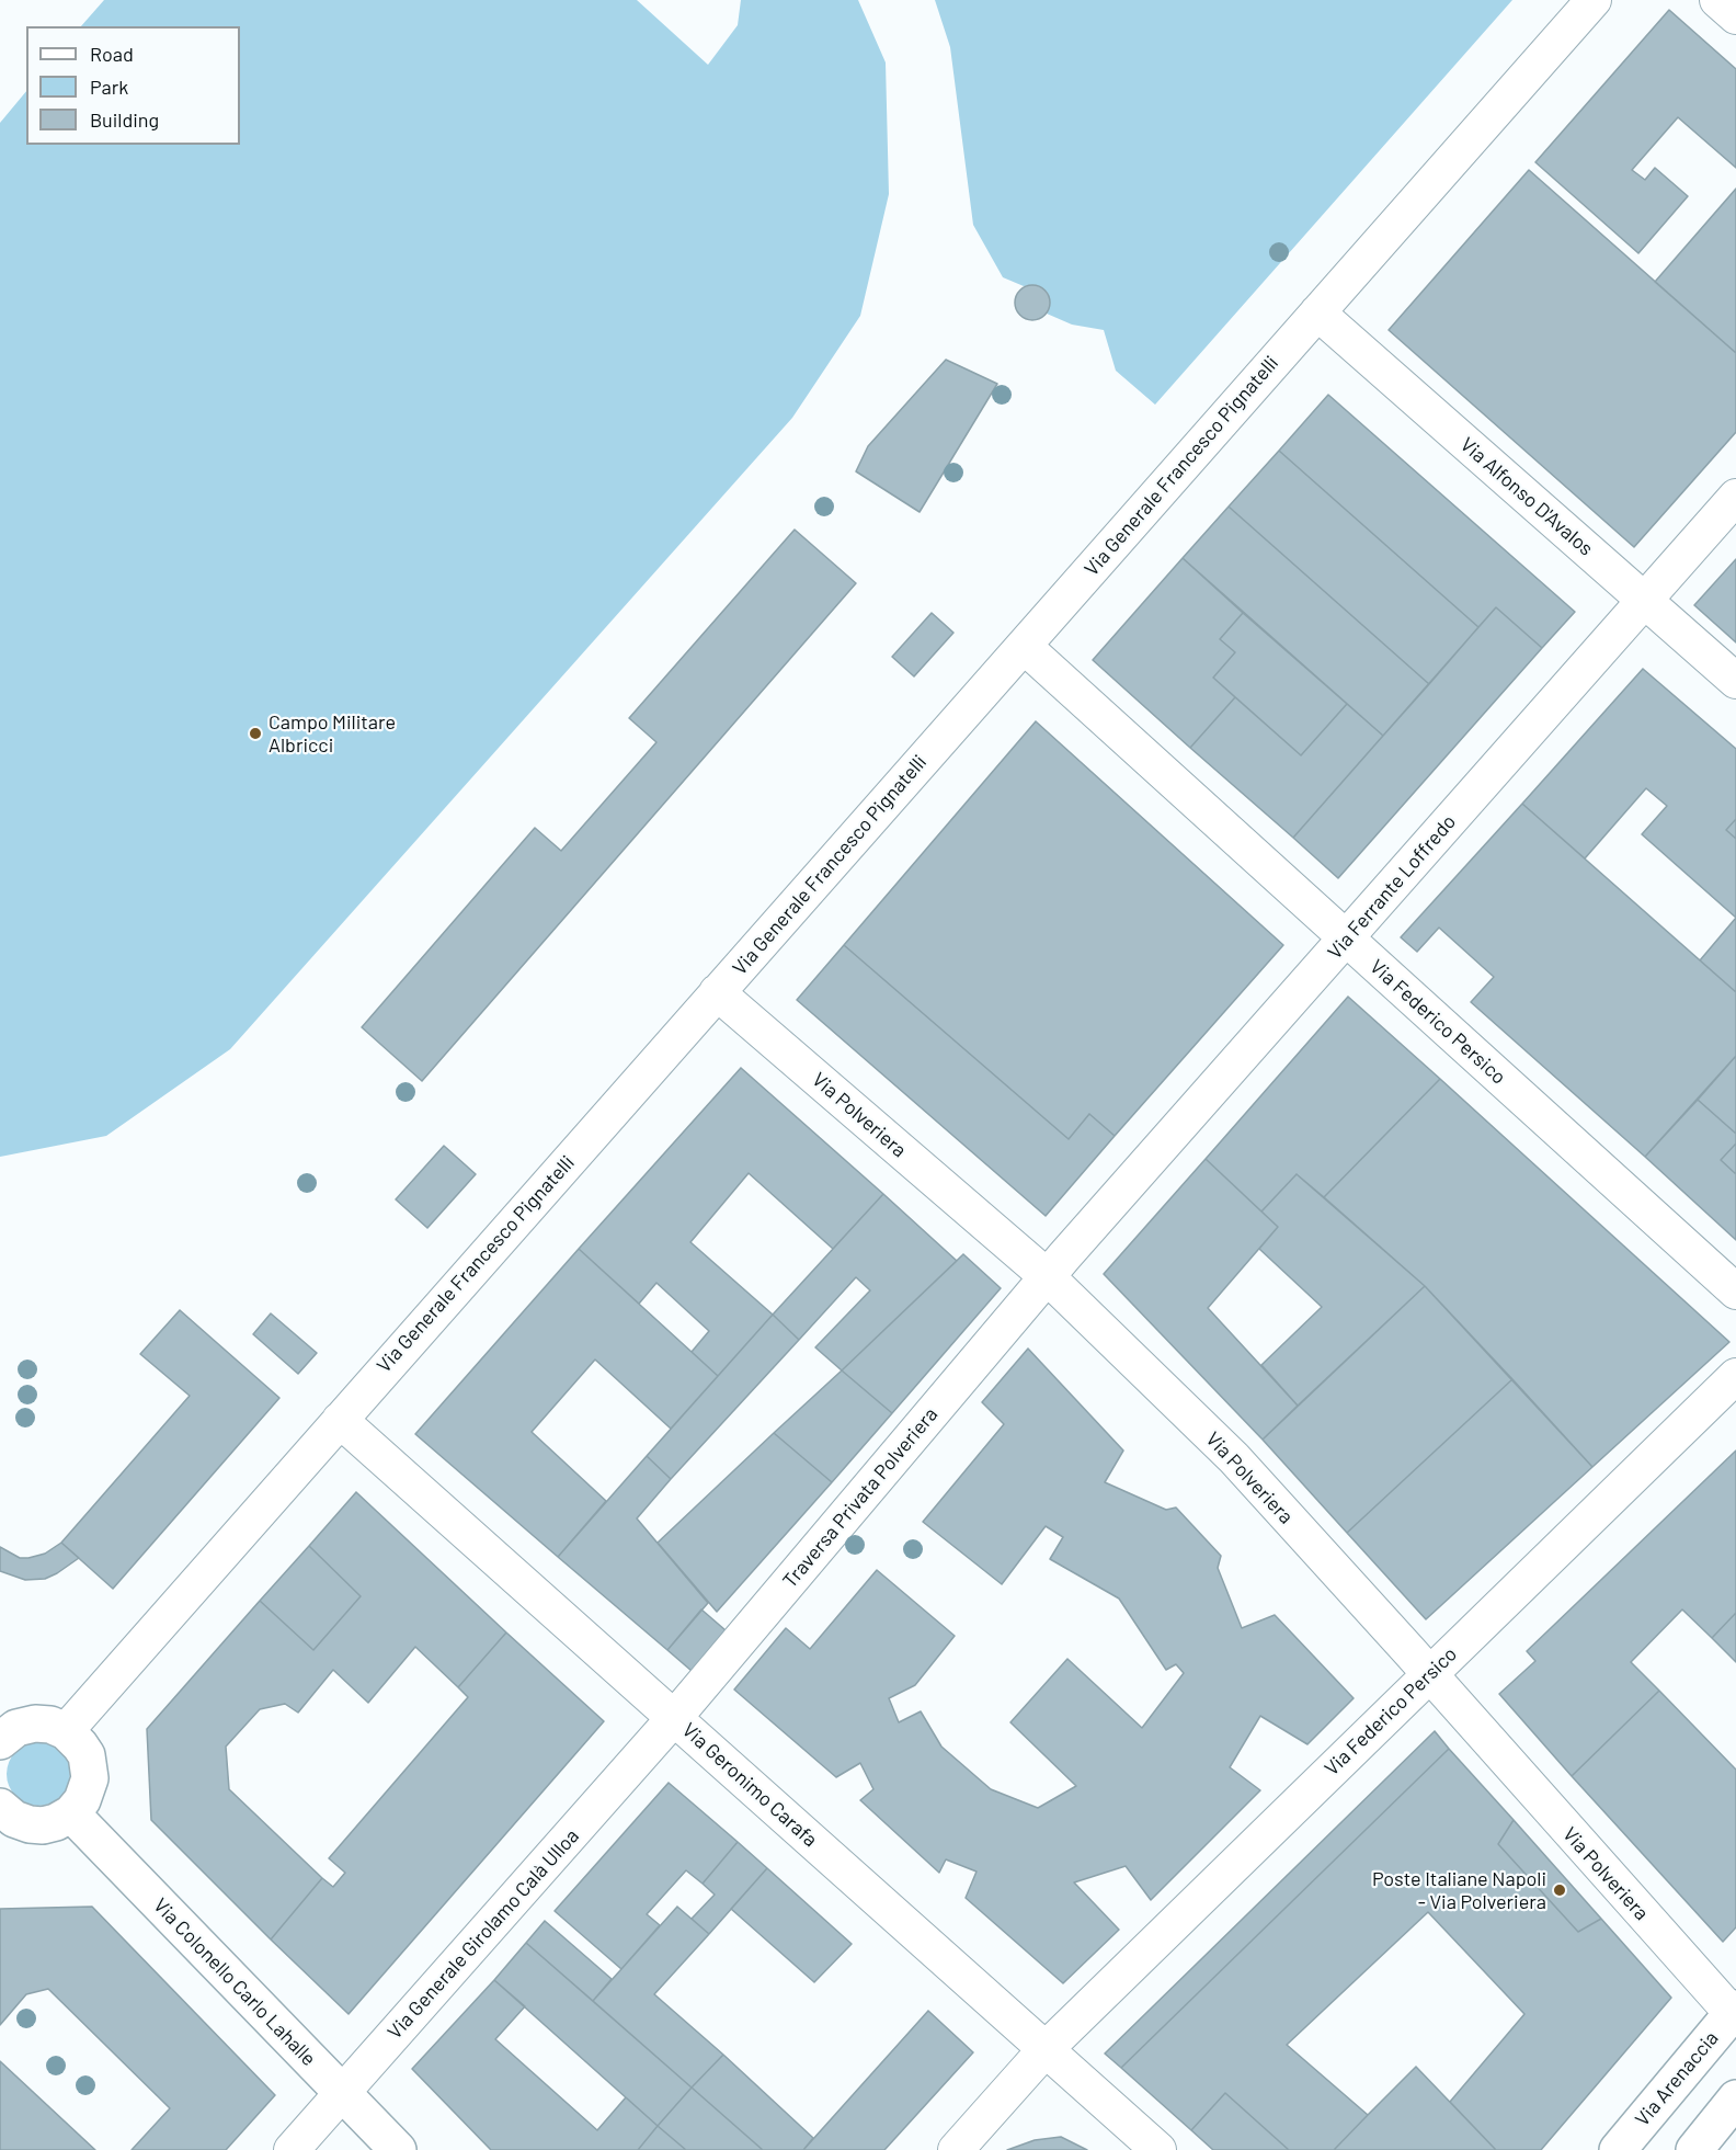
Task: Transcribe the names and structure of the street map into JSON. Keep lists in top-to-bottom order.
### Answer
{
  "streets": {
    "street": [
      "Via Generale Francesco Pignatelli",
      "Via Alfonso D'Avalos",
      "Via Ferrante Loffredo",
      "Via Federico Persico",
      "Via Polveriera",
      "Traversa Privata Polveriera",
      "Via Geronimo Carafa",
      "Via Generale Girolamo Calà Ulloa",
      "Via Colonello Carlo Lahalle",
      "Via Arenaccia"
    ]
  },
  "crossings": [
    ["Via Generale Francesco Pignatelli", "Via Alfonso D'Avalos"],
    ["Via Generale Francesco Pignatelli", "Via Federico Persico"],
    ["Via Generale Francesco Pignatelli", "Via Polveriera"],
    ["Via Generale Francesco Pignatelli", "Via Geronimo Carafa"],
    ["Via Alfonso D'Avalos", "Via Ferrante Loffredo"],
    ["Via Ferrante Loffredo", "Via Federico Persico"],
    ["Via Ferrante Loffredo", "Via Polveriera"],
    ["Via Ferrante Loffredo", "Traversa Privata Polveriera"],
    ["Via Federico Persico", "Via Polveriera"],
    ["Via Federico Persico", "Via Geronimo Carafa"],
    ["Via Polveriera", "Traversa Privata Polveriera"],
    ["Via Polveriera", "Via Arenaccia"],
    ["Traversa Privata Polveriera", "Via Geronimo Carafa"],
    ["Traversa Privata Polveriera", "Via Generale Girolamo Calà Ulloa"],
    ["Via Geronimo Carafa", "Via Generale Girolamo Calà Ulloa"],
    ["Via Generale Girolamo Calà Ulloa", "Via Colonello Carlo Lahalle"]
  ],
  "places": ["Campo Militare Albricci", "Poste Italiane Napoli - Via Polveriera"],
  "legend": ["Road", "Park", "Building"]
}
